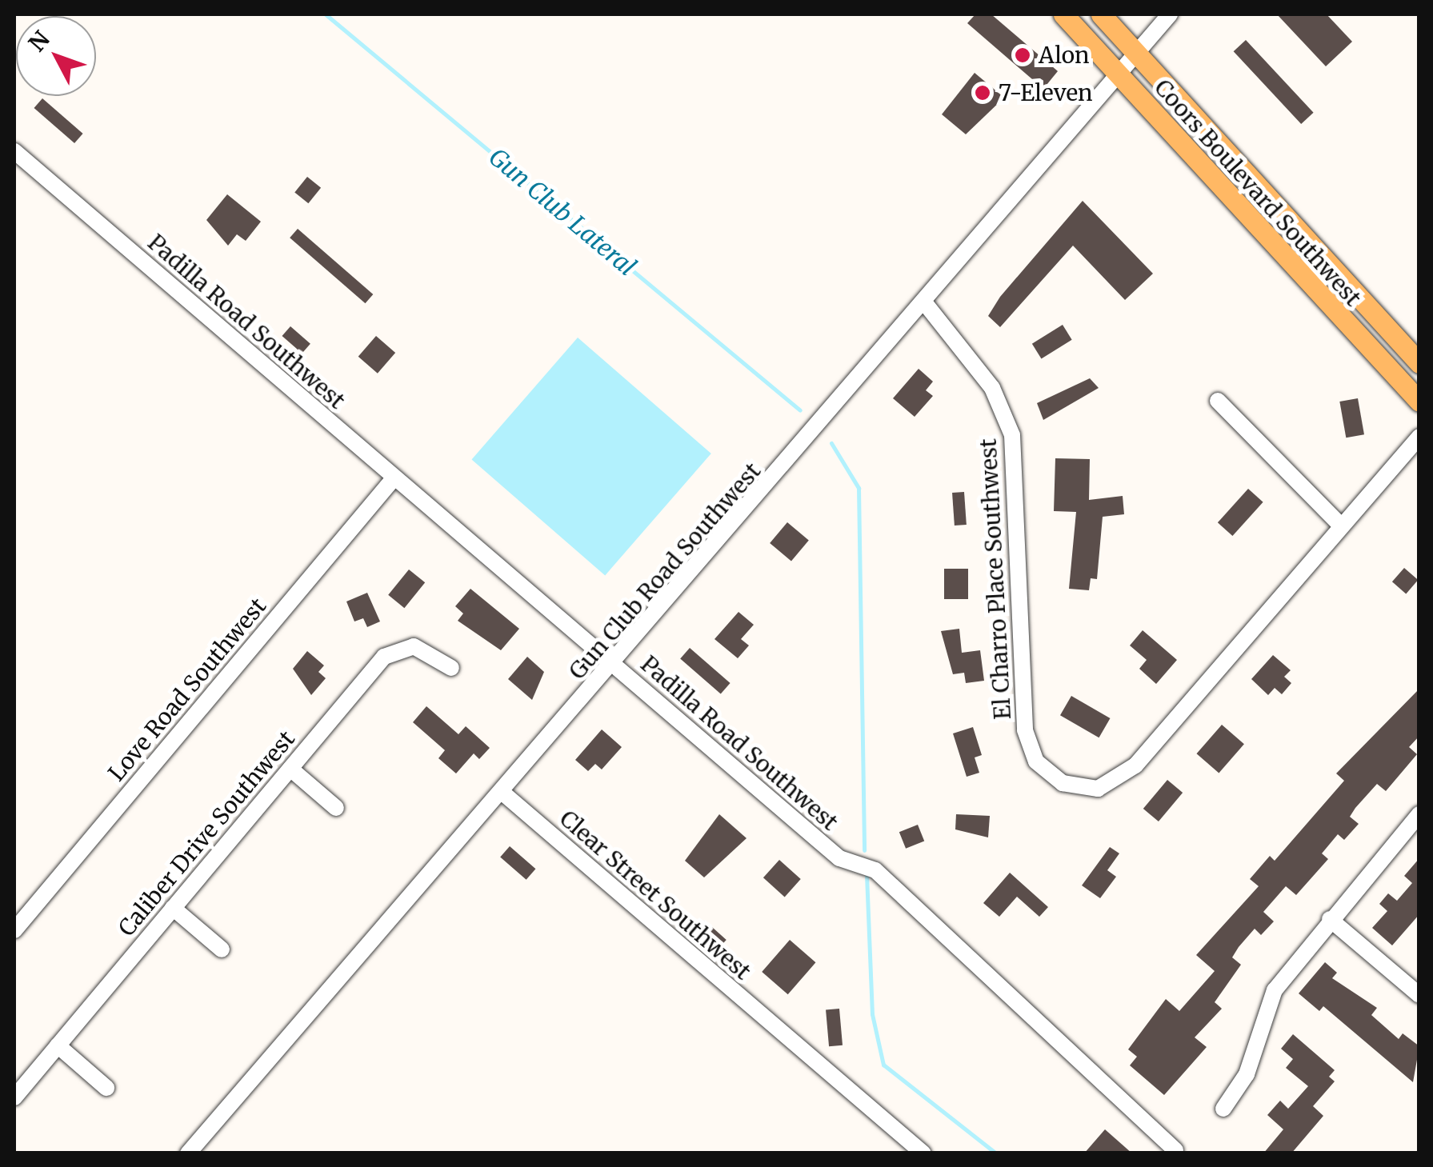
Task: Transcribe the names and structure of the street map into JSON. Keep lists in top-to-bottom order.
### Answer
{
  "streets": {
    "main road": ["Coors Boulevard Southwest"],
    "street": [
      "Padilla Road Southwest",
      "Gun Club Road Southwest",
      "El Charro Place Southwest",
      "Love Road Southwest",
      "Caliber Drive Southwest",
      "Clear Street Southwest"
    ]
  },
  "crossings": [
    ["Coors Boulevard Southwest", "Gun Club Road Southwest"],
    ["Padilla Road Southwest", "Gun Club Road Southwest"],
    ["Padilla Road Southwest", "Love Road Southwest"],
    ["Gun Club Road Southwest", "El Charro Place Southwest"],
    ["Gun Club Road Southwest", "Clear Street Southwest"]
  ],
  "water": ["Gun Club Lateral"],
  "places": ["Alon", "7-Eleven"],
  "north": "top left"
}
